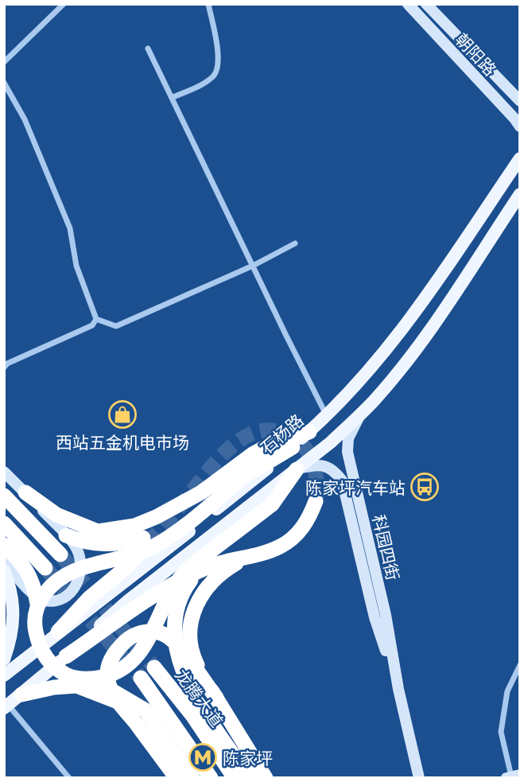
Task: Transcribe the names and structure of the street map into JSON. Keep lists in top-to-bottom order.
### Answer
{
  "streets": {
    "highway": ["龙腾大道"],
    "main road": ["石杨路"],
    "street": ["朝阳路", "科园四街"]
  },
  "places": {
    "shop": ["西站五金机电市场"],
    "bus stop": ["陈家坪汽车站"],
    "metro station": ["陈家坪"]
  }
}
